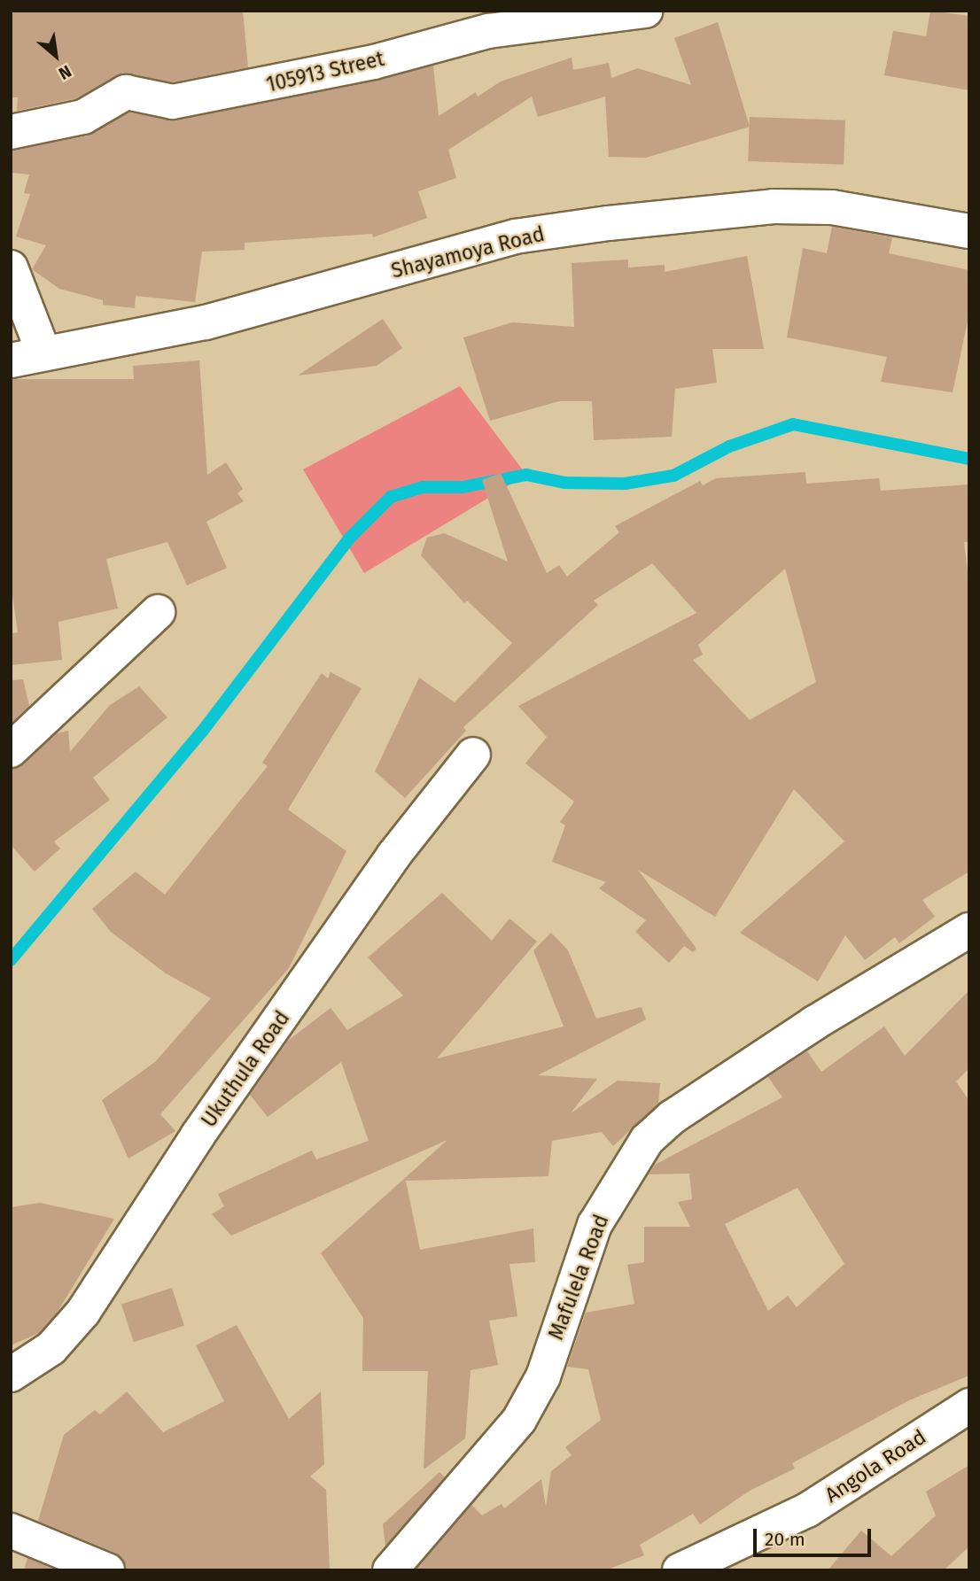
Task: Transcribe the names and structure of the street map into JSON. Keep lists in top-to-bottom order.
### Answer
{
  "streets": {
    "street": [
      "105913 Street",
      "Shayamoya Road",
      "Ukuthula Road",
      "Mafulela Road",
      "Angola Road"
    ]
  },
  "scale_bar": "20 m",
  "north": "bottom right"
}
